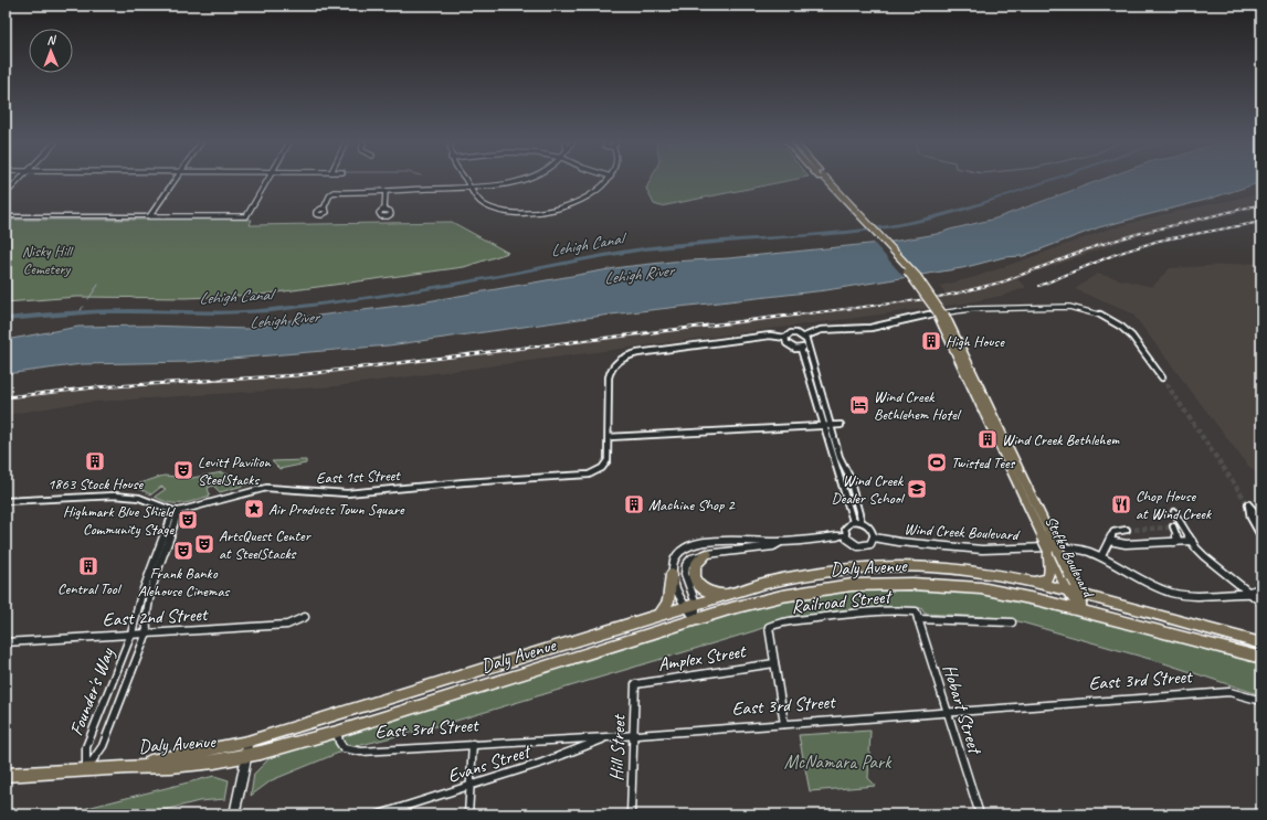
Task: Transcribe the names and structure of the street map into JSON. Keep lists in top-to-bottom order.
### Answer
{
  "streets": {
    "highway": ["Daly Avenue"],
    "main road": ["Stefko Boulevard"],
    "street": [
      "East 1st Street",
      "Wind Creek Boulevard",
      "Railroad Street",
      "East 2nd Street",
      "Amplex Street",
      "East 3rd Street",
      "Founder's Way",
      "Hobart Street",
      "Hill Street",
      "Evans Street"
    ]
  },
  "crossings": [
    ["East 1st Street", "Founder's Way"],
    ["Stefko Boulevard", "Daly Avenue"],
    ["Daly Avenue", "East 3rd Street"],
    ["Railroad Street", "Amplex Street"],
    ["Railroad Street", "Hobart Street"],
    ["East 2nd Street", "Founder's Way"],
    ["Amplex Street", "Hill Street"],
    ["East 3rd Street", "Hobart Street"],
    ["East 3rd Street", "Hill Street"],
    ["East 3rd Street", "Evans Street"]
  ],
  "water": ["Lehigh Canal", "Lehigh River"],
  "parks": ["Nisky Hill Cemetery", "McNamara Park"],
  "places": {
    "building": [
      "High House",
      "Wind Creek Bethlehem",
      "1863 Stock House",
      "Machine Shop 2",
      "Central Tool"
    ],
    "hotel": ["Wind Creek Bethlehem Hotel"],
    "sports": ["Twisted Tees"],
    "theatre": [
      "Levitt Pavilion SteelStacks",
      "Highmark Blue Shield Community Stage",
      "ArtsQuest Center at SteelStacks",
      "Frank Banko Alehouse Cinemas"
    ],
    "school or university": ["Wind Creek Dealer School"],
    "restaurant": ["Chop House at Wind Creek"],
    "place": ["Air Products Town Square"]
  },
  "north": "top"
}
